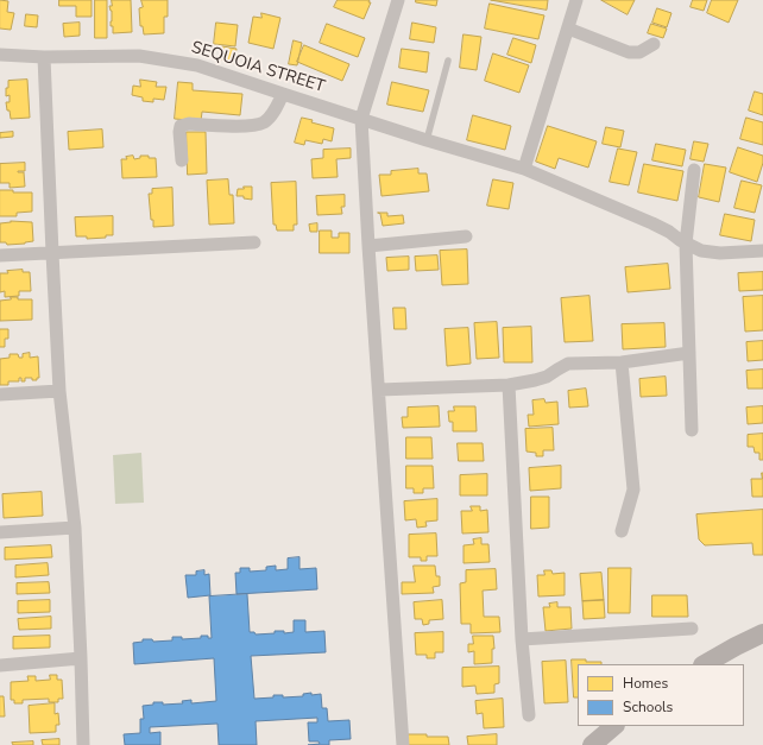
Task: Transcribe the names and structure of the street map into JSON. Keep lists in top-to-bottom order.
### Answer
{
  "streets": {
    "street": ["SEQUOIA STREET"]
  },
  "legend": ["Homes", "Schools"]
}
